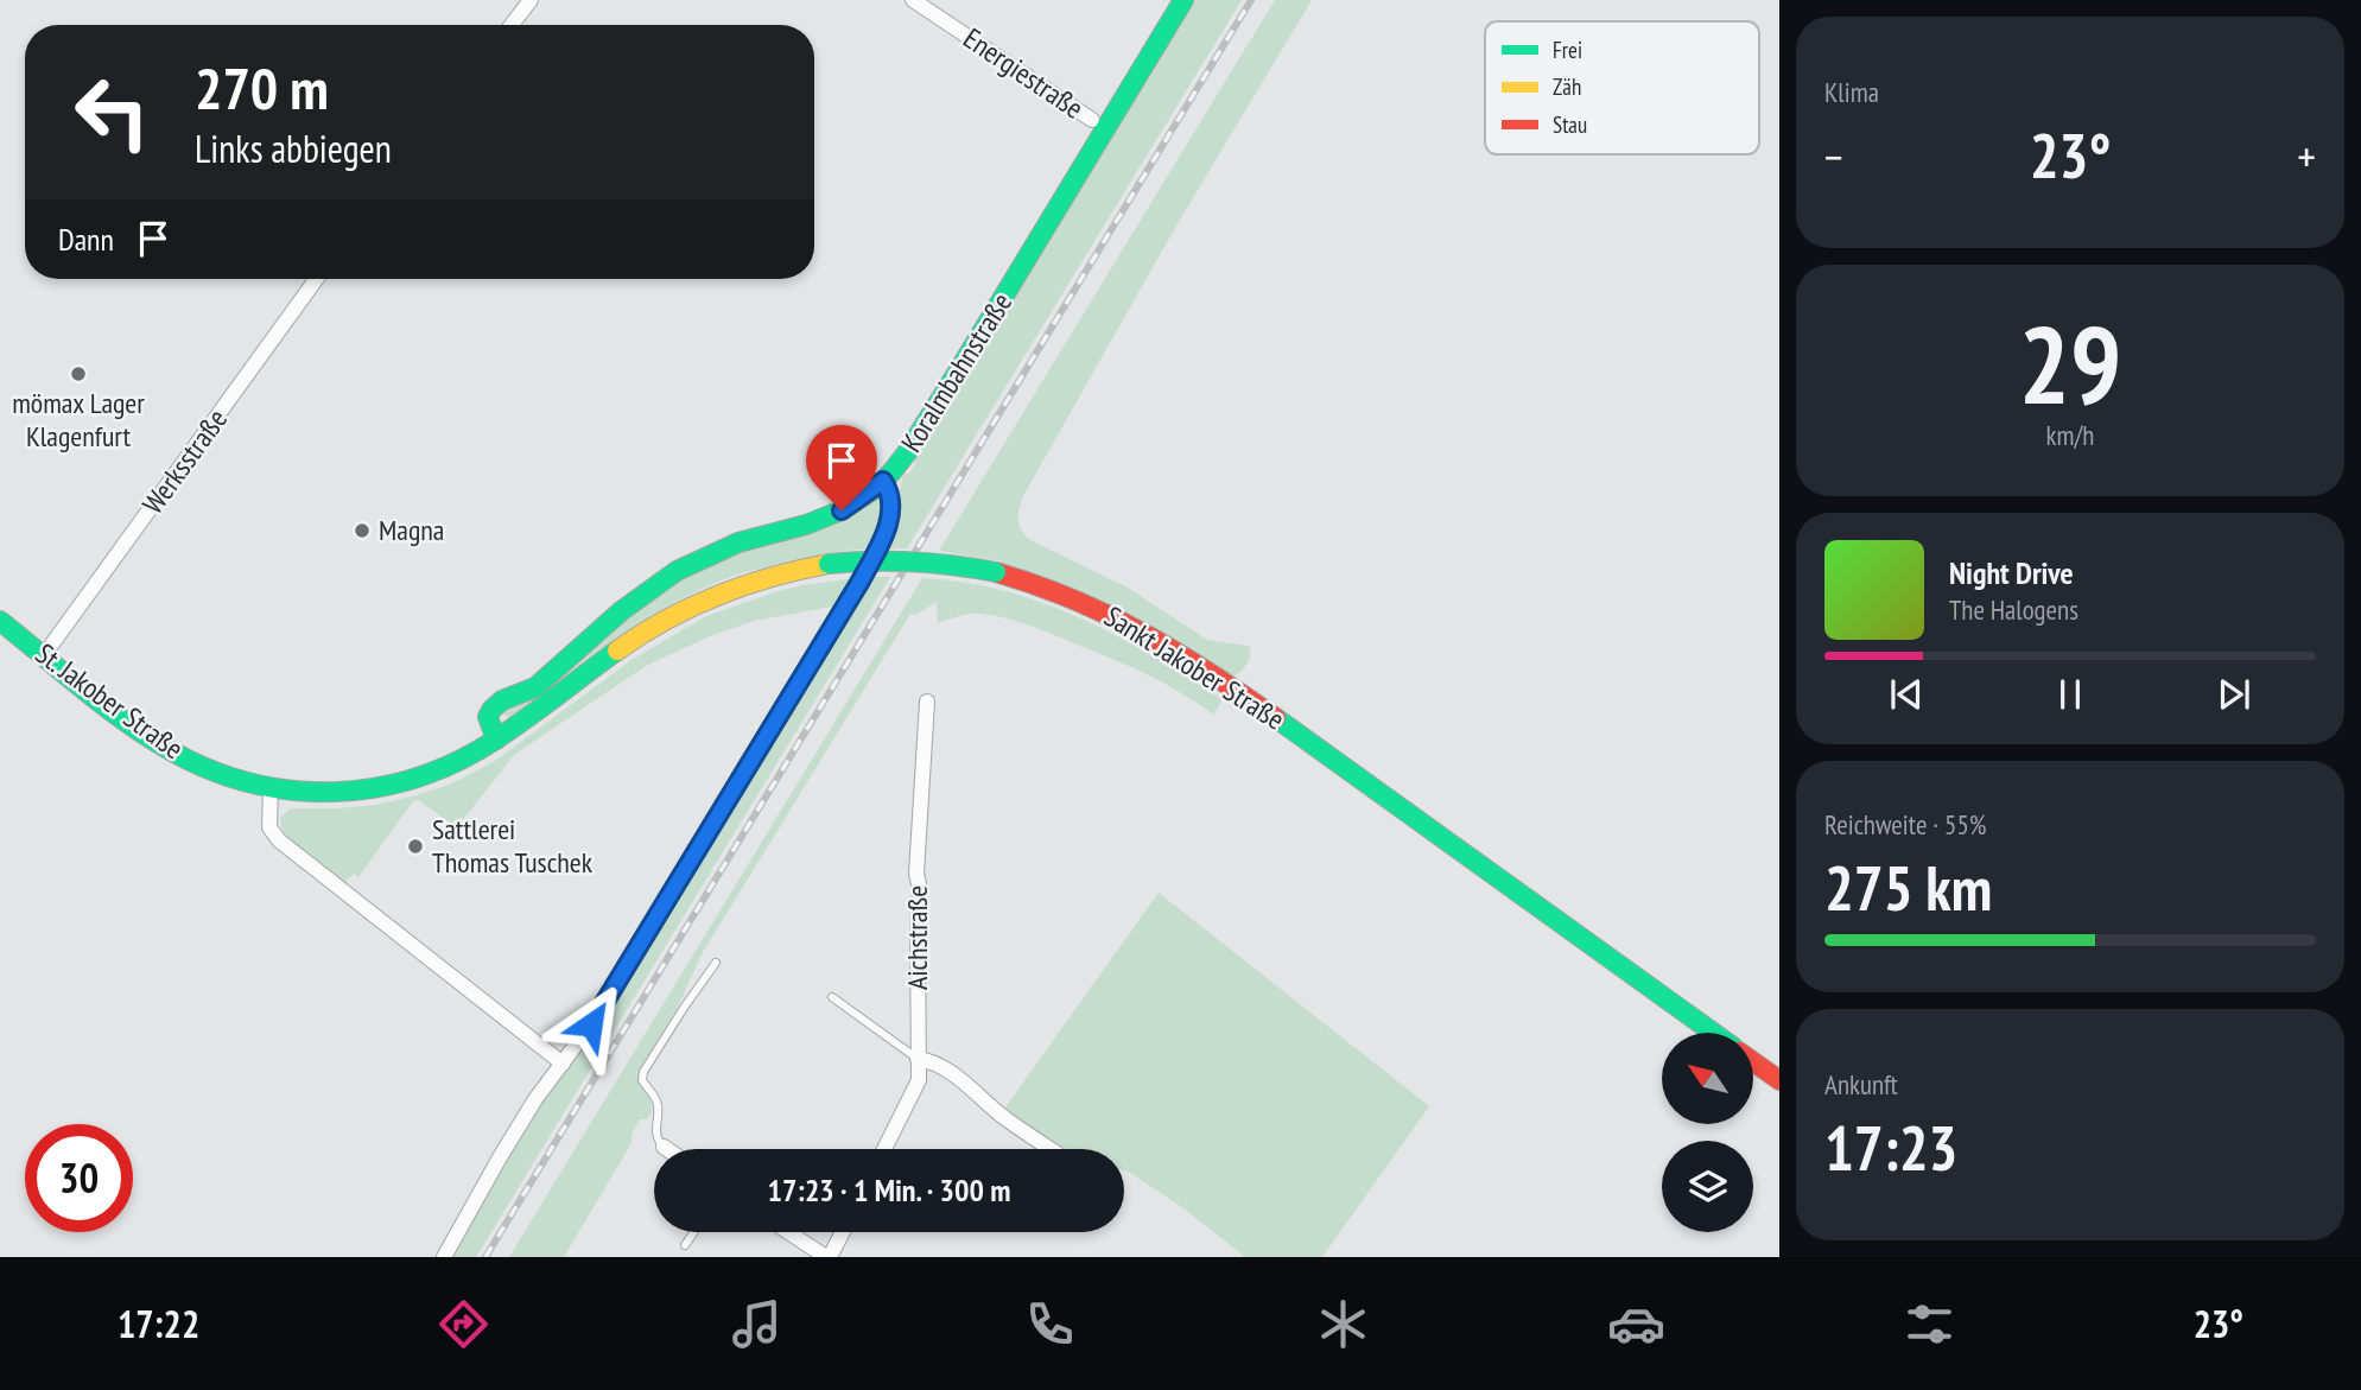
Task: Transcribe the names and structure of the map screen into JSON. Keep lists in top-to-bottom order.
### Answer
{
  "streets": {
    "main road": ["Koralmbahnstraße", "Sankt Jakober Straße", "St. Jakober Straße"],
    "street": ["Energiestraße", "Werksstraße", "Aichstraße"]
  },
  "crossings": [
    ["Werksstraße", "St. Jakober Straße"],
    ["Sankt Jakober Straße", "St. Jakober Straße"]
  ],
  "places": ["mömax Lager Klagenfurt", "Magna", "Sattlerei Thomas Tuschek"],
  "legend": ["Frei", "Zäh", "Stau"],
  "north": "top left",
  "page": {
    "tile": [
      "Klima",
      ["29", "km/h"],
      ["Reichweite · 55%", "275 km"],
      ["Ankunft", "17:23"]
    ],
    "turn": ["270 m", "Links abbiegen"],
    "heat": ["−", "23°", "+"],
    "then": "Dann",
    "song": ["Night Drive", "The Halogens"],
    "limit": "30",
    "trip": "17:23 · 1 Min. · 300 m",
    "tabs": ["17:22", "23°"]
  }
}
